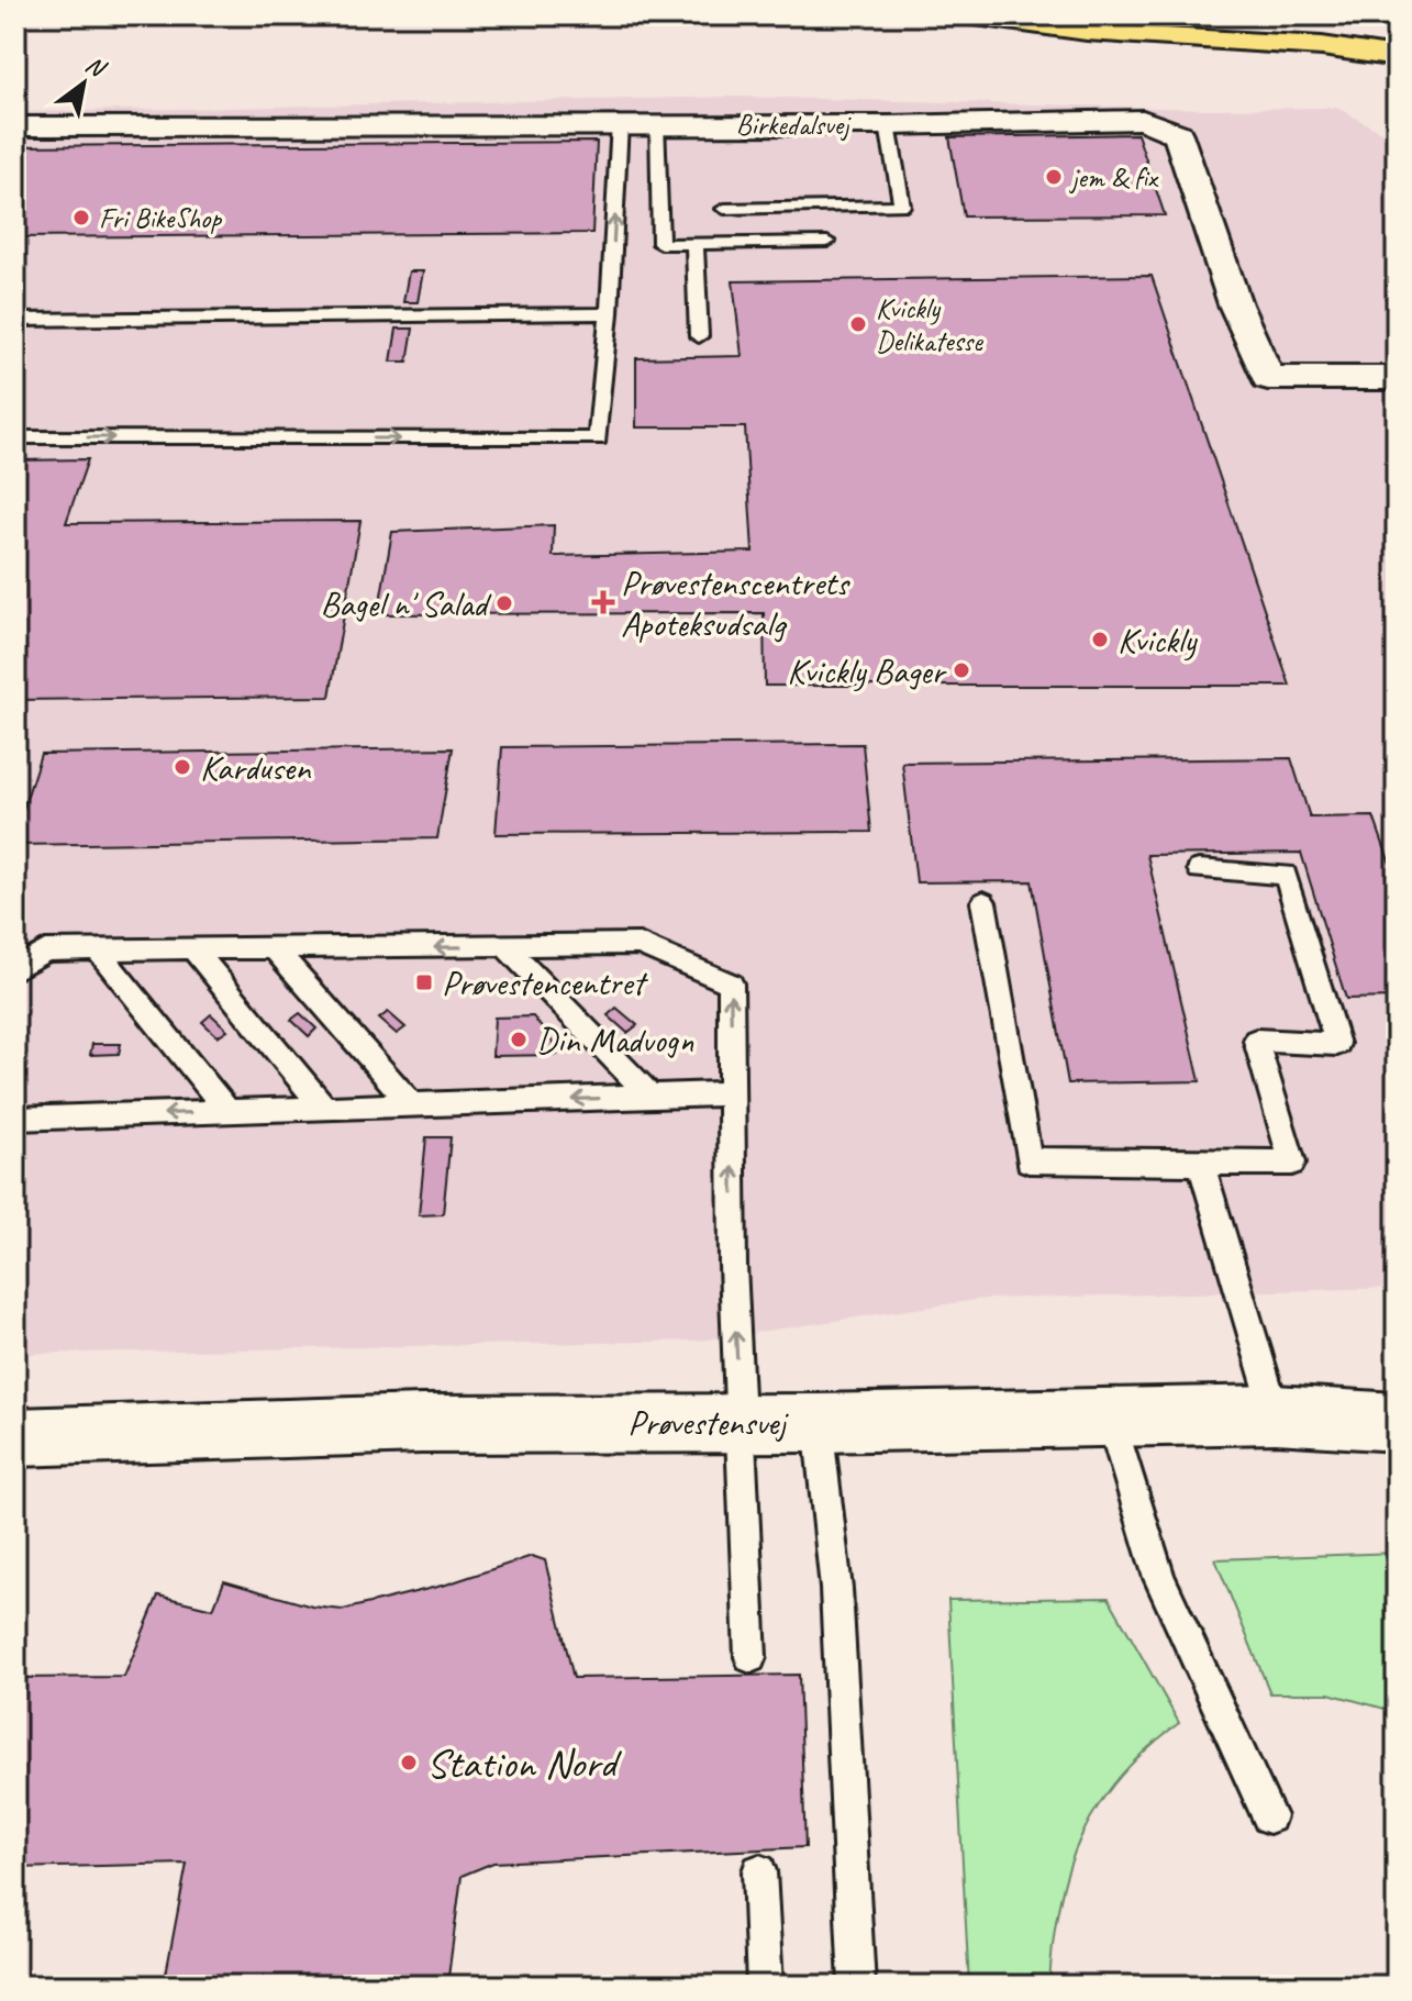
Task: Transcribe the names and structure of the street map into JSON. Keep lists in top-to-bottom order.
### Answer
{
  "streets": {
    "street": ["Birkedalsvej", "Prøvestensvej"]
  },
  "places": {
    "other": [
      "jem & fix",
      "Fri BikeShop",
      "Kvickly Delikatesse",
      "Bagel n' Salad",
      "Kvickly",
      "Kvickly Bager",
      "Kardusen",
      "Din Madvogn",
      "Station Nord"
    ],
    "health": ["Prøvestenscentrets Apoteksudsalg"],
    "transit": ["Prøvestencentret"]
  },
  "north": "top right"
}
